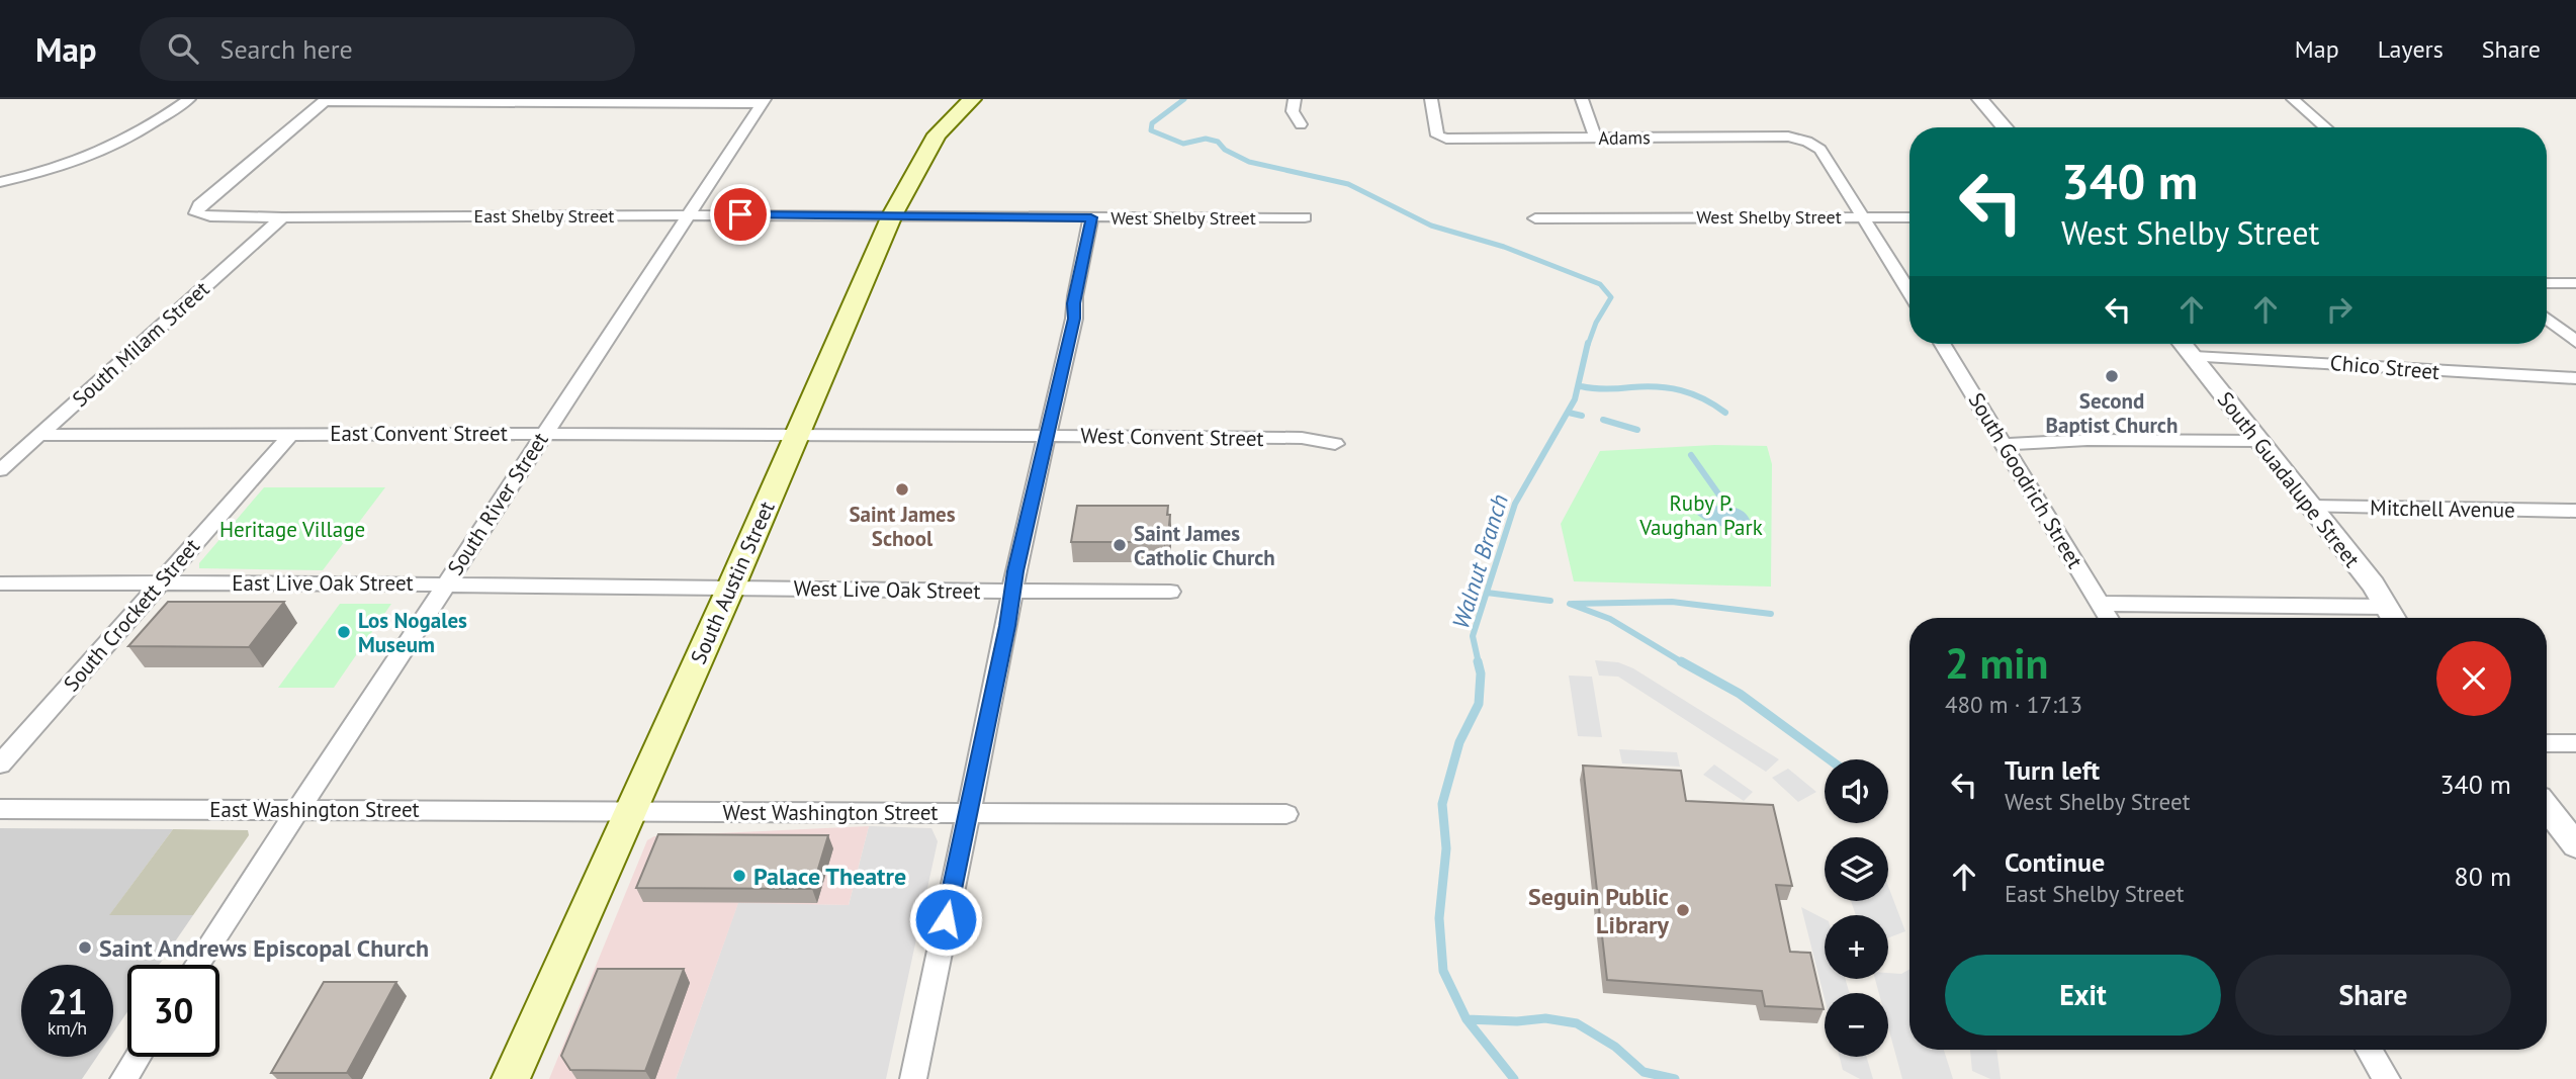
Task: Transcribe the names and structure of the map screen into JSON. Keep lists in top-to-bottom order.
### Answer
{
  "streets": {
    "main road": ["South Austin Street"],
    "street": [
      "Adams",
      "East Shelby Street",
      "West Shelby Street",
      "South Milam Street",
      "Chico Street",
      "East Convent Street",
      "West Convent Street",
      "South Guadalupe Street",
      "South Goodrich Street",
      "South River Street",
      "Mitchell Avenue",
      "East Live Oak Street",
      "West Live Oak Street",
      "South Crockett Street",
      "East Washington Street",
      "West Washington Street"
    ]
  },
  "crossings": [
    ["Adams", "West Shelby Street"],
    ["East Shelby Street", "West Shelby Street"],
    ["East Shelby Street", "South Milam Street"],
    ["East Shelby Street", "South River Street"],
    ["East Shelby Street", "South Austin Street"],
    ["West Shelby Street", "South Austin Street"],
    ["South Milam Street", "East Convent Street"],
    ["Chico Street", "South Guadalupe Street"],
    ["East Convent Street", "West Convent Street"],
    ["East Convent Street", "South River Street"],
    ["East Convent Street", "South Austin Street"],
    ["East Convent Street", "South Crockett Street"],
    ["West Convent Street", "South Austin Street"],
    ["South Guadalupe Street", "Mitchell Avenue"],
    ["South River Street", "East Live Oak Street"],
    ["South River Street", "East Washington Street"],
    ["East Live Oak Street", "South Austin Street"],
    ["East Live Oak Street", "West Live Oak Street"],
    ["East Live Oak Street", "South Crockett Street"],
    ["South Austin Street", "West Live Oak Street"],
    ["South Austin Street", "East Washington Street"],
    ["South Austin Street", "West Washington Street"],
    ["East Washington Street", "West Washington Street"]
  ],
  "water": ["Walnut Branch"],
  "parks": ["Ruby P. Vaughan Park", "Heritage Village"],
  "places": [
    "Second Baptist Church",
    "Saint James School",
    "Saint James Catholic Church",
    "Los Nogales Museum",
    "Palace Theatre",
    "Seguin Public Library",
    "Saint Andrews Episcopal Church"
  ],
  "page": {
    "header": "Map",
    "search": "Search here",
    "nav": ["Map", "Layers", "Share"],
    "turn": ["340 m", "West Shelby Street"],
    "heading": ["2 min", "480 m · 17:13"],
    "list": [
      {
        "name": "Turn left",
        "note": "West Shelby Street",
        "value": "340 m"
      },
      {
        "name": "Continue",
        "note": "East Shelby Street",
        "value": "80 m"
      }
    ],
    "map_buttons": ["+", "−"],
    "buttons": ["Exit", "Share"],
    "speed": "21 km/h",
    "limit": "30"
  }
}
